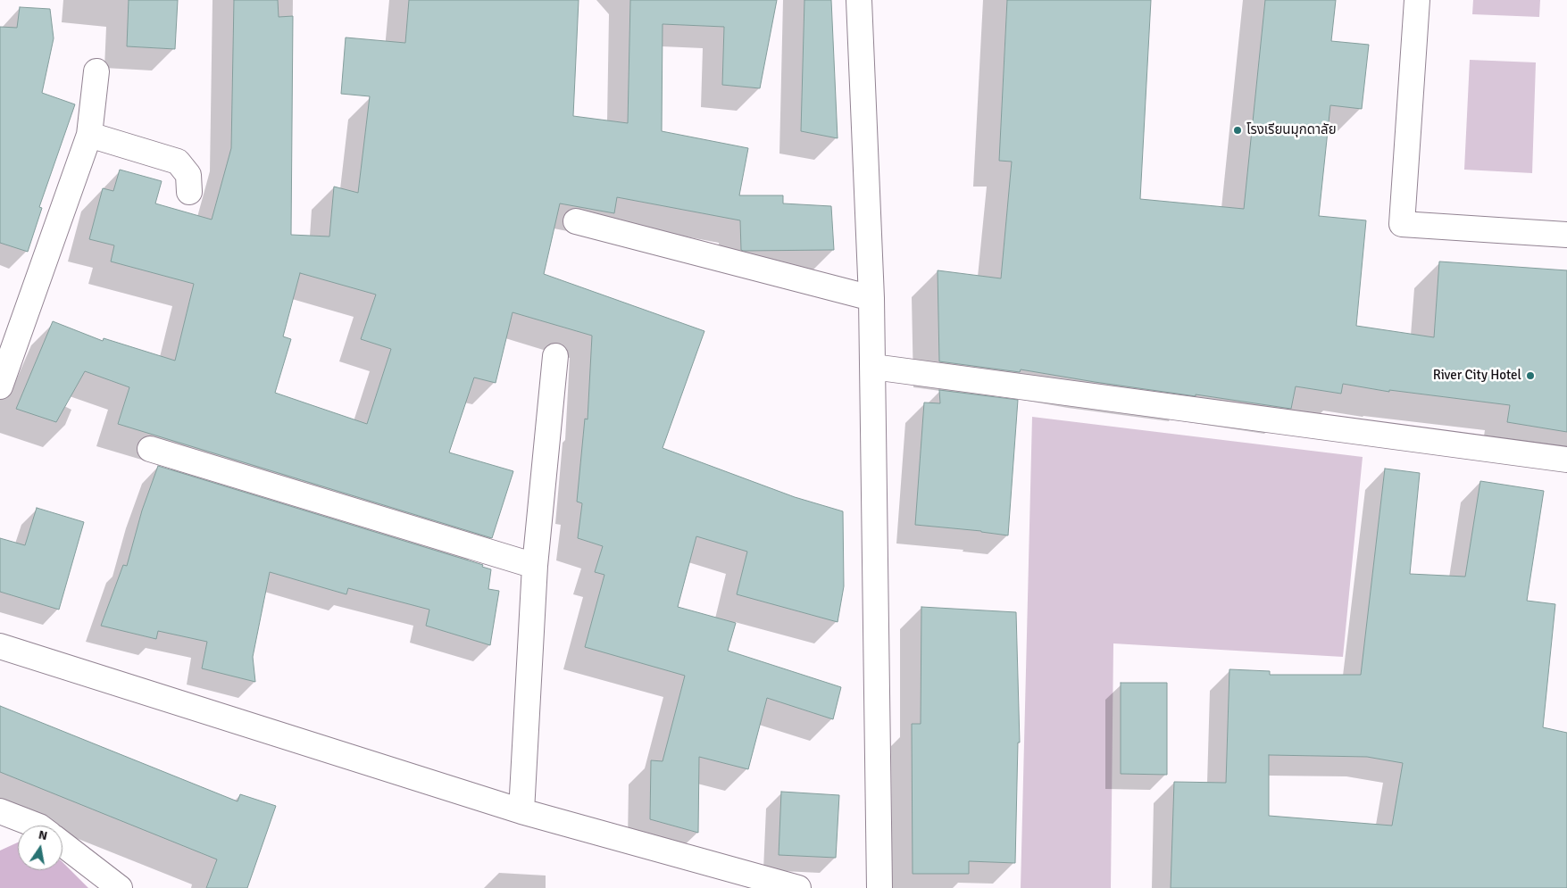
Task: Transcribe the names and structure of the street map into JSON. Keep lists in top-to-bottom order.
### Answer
{
  "places": ["โรงเรียนมุกดาลัย", "River City Hotel"],
  "north": "top"
}
